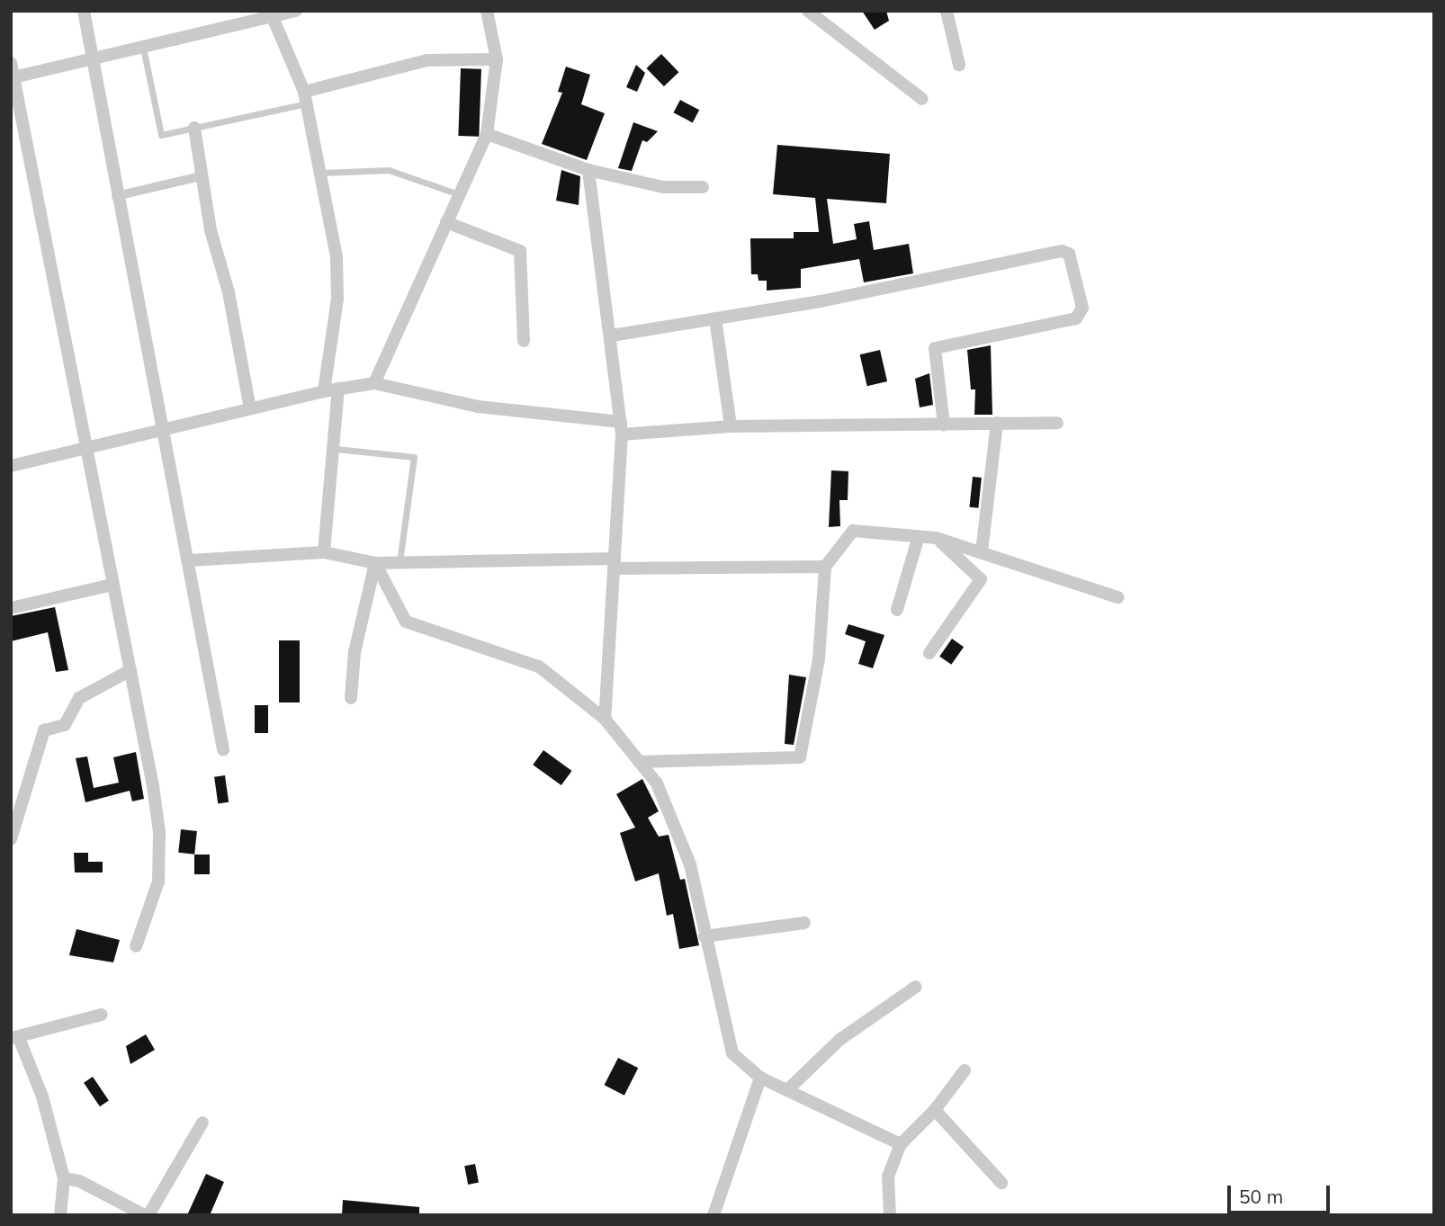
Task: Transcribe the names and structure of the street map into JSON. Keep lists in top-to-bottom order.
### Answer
{
  "scale_bar": "50 m"
}
